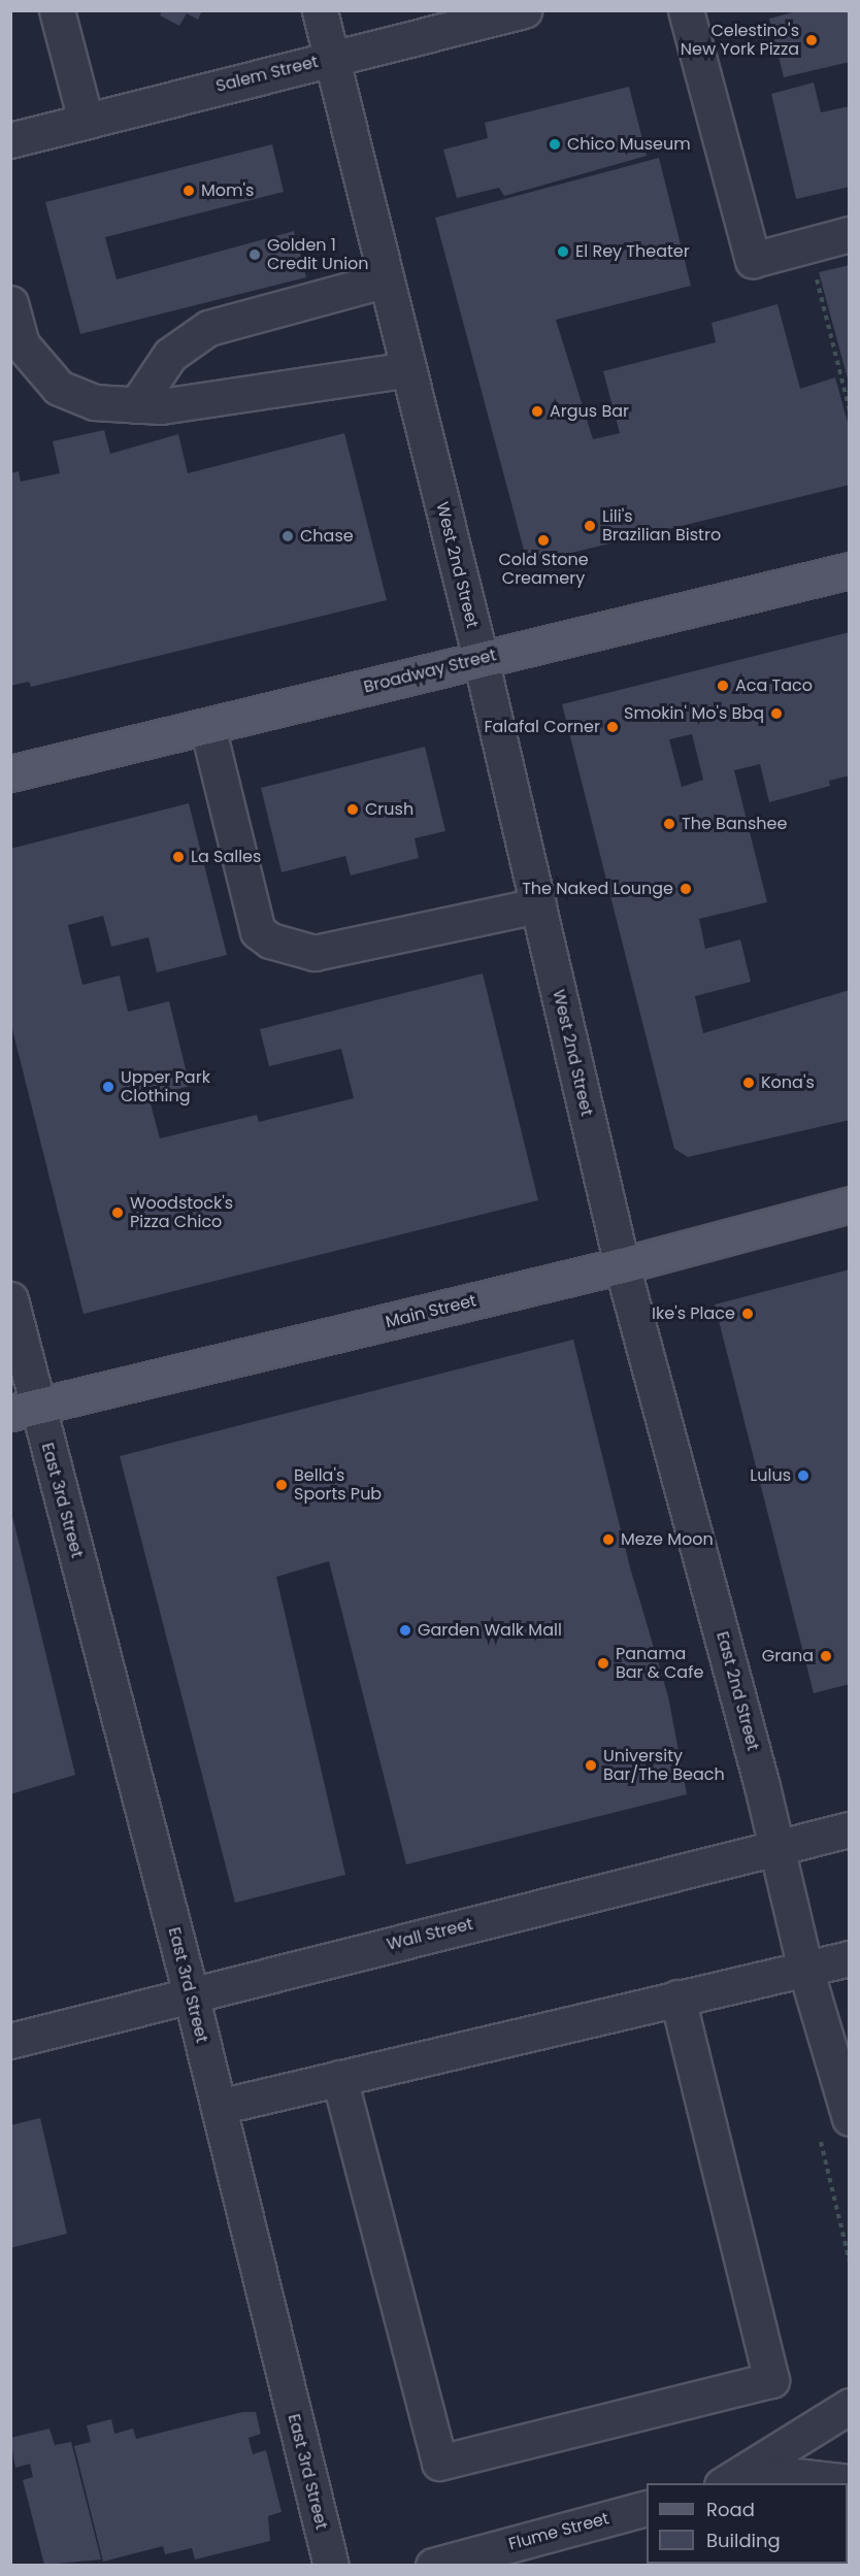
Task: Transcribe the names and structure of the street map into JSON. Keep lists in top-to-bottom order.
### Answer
{
  "streets": {
    "main road": ["Broadway Street", "Main Street"],
    "street": [
      "Salem Street",
      "West 2nd Street",
      "East 3rd Street",
      "East 2nd Street",
      "Wall Street",
      "Flume Street"
    ]
  },
  "crossings": [
    ["Salem Street", "West 2nd Street"],
    ["West 2nd Street", "Broadway Street"],
    ["West 2nd Street", "Main Street"],
    ["West 2nd Street", "East 2nd Street"],
    ["Main Street", "East 3rd Street"],
    ["Main Street", "East 2nd Street"],
    ["East 3rd Street", "Wall Street"],
    ["East 2nd Street", "Wall Street"]
  ],
  "places": [
    "Celestino's New York Pizza",
    "Chico Museum",
    "Mom's",
    "El Rey Theater",
    "Golden 1 Credit Union",
    "Argus Bar",
    "Lili's Brazilian Bistro",
    "Chase",
    "Cold Stone Creamery",
    "Aca Taco",
    "Smokin' Mo's Bbq",
    "Falafal Corner",
    "Crush",
    "The Banshee",
    "La Salles",
    "The Naked Lounge",
    "Kona's",
    "Upper Park Clothing",
    "Woodstock's Pizza Chico",
    "Ike's Place",
    "Lulus",
    "Bella's Sports Pub",
    "Meze Moon",
    "Garden Walk Mall",
    "Grana",
    "Panama Bar & Cafe",
    "University Bar/The Beach"
  ],
  "legend": ["Road", "Building"]
}
